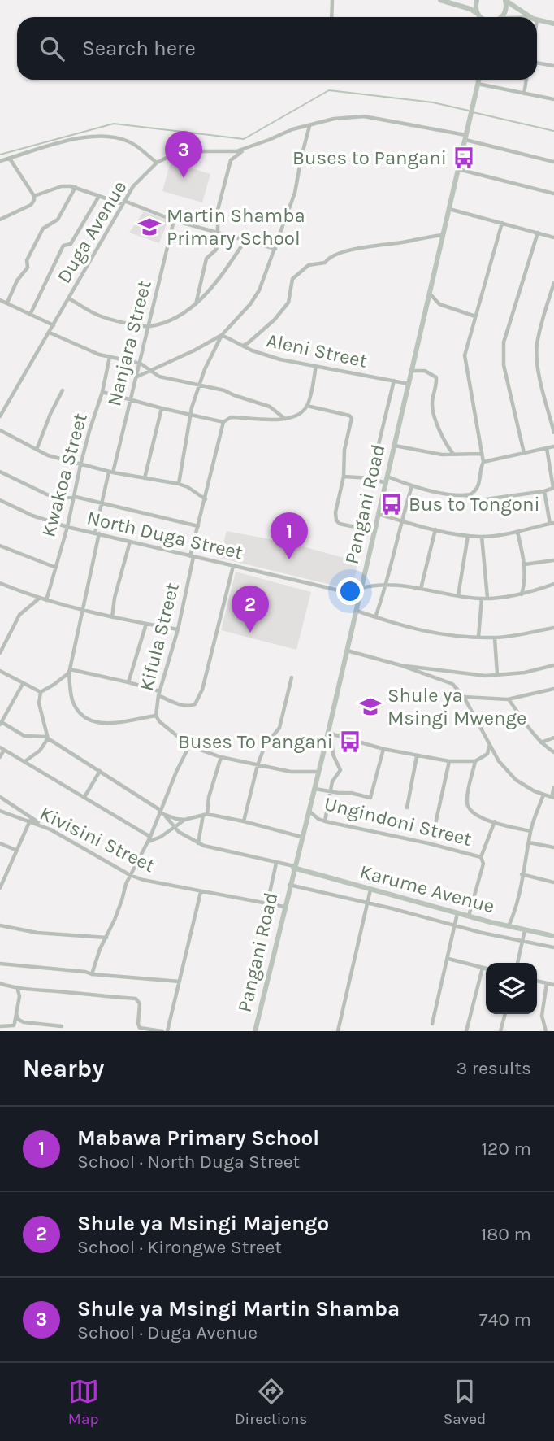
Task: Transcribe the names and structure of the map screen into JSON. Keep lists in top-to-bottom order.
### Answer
{
  "streets": {
    "main road": ["Pangani Road", "Karume Avenue"],
    "street": [
      "Duga Avenue",
      "Nanjara Street",
      "Aleni Street",
      "Kwakoa Street",
      "North Duga Street",
      "Kifula Street",
      "Ungindoni Street",
      "Kivisini Street"
    ]
  },
  "crossings": [
    ["Duga Avenue", "Pangani Road"],
    ["Nanjara Street", "North Duga Street"],
    ["Nanjara Street", "Kifula Street"],
    ["Aleni Street", "Pangani Road"],
    ["Kwakoa Street", "North Duga Street"],
    ["Pangani Road", "North Duga Street"],
    ["Pangani Road", "Kifula Street"],
    ["Pangani Road", "Ungindoni Street"],
    ["Pangani Road", "Kivisini Street"],
    ["Pangani Road", "Karume Avenue"],
    ["North Duga Street", "Kifula Street"]
  ],
  "places": {
    "bus stop": ["Buses to Pangani", "Bus to Tongoni", "Buses To Pangani"],
    "school or university": ["Martin Shamba Primary School", "Shule ya Msingi Mwenge"]
  },
  "page": {
    "search": "Search here",
    "pins": ["3", "1", "2"],
    "heading": ["Nearby", "3 results"],
    "list": [
      {
        "mark": "1",
        "name": "Mabawa Primary School",
        "note": "School · North Duga Street",
        "value": "120 m"
      },
      {
        "mark": "2",
        "name": "Shule ya Msingi Majengo",
        "note": "School · Kirongwe Street",
        "value": "180 m"
      },
      {
        "mark": "3",
        "name": "Shule ya Msingi Martin Shamba",
        "note": "School · Duga Avenue",
        "value": "740 m"
      }
    ],
    "nav": ["Map", "Directions", "Saved"]
  }
}
